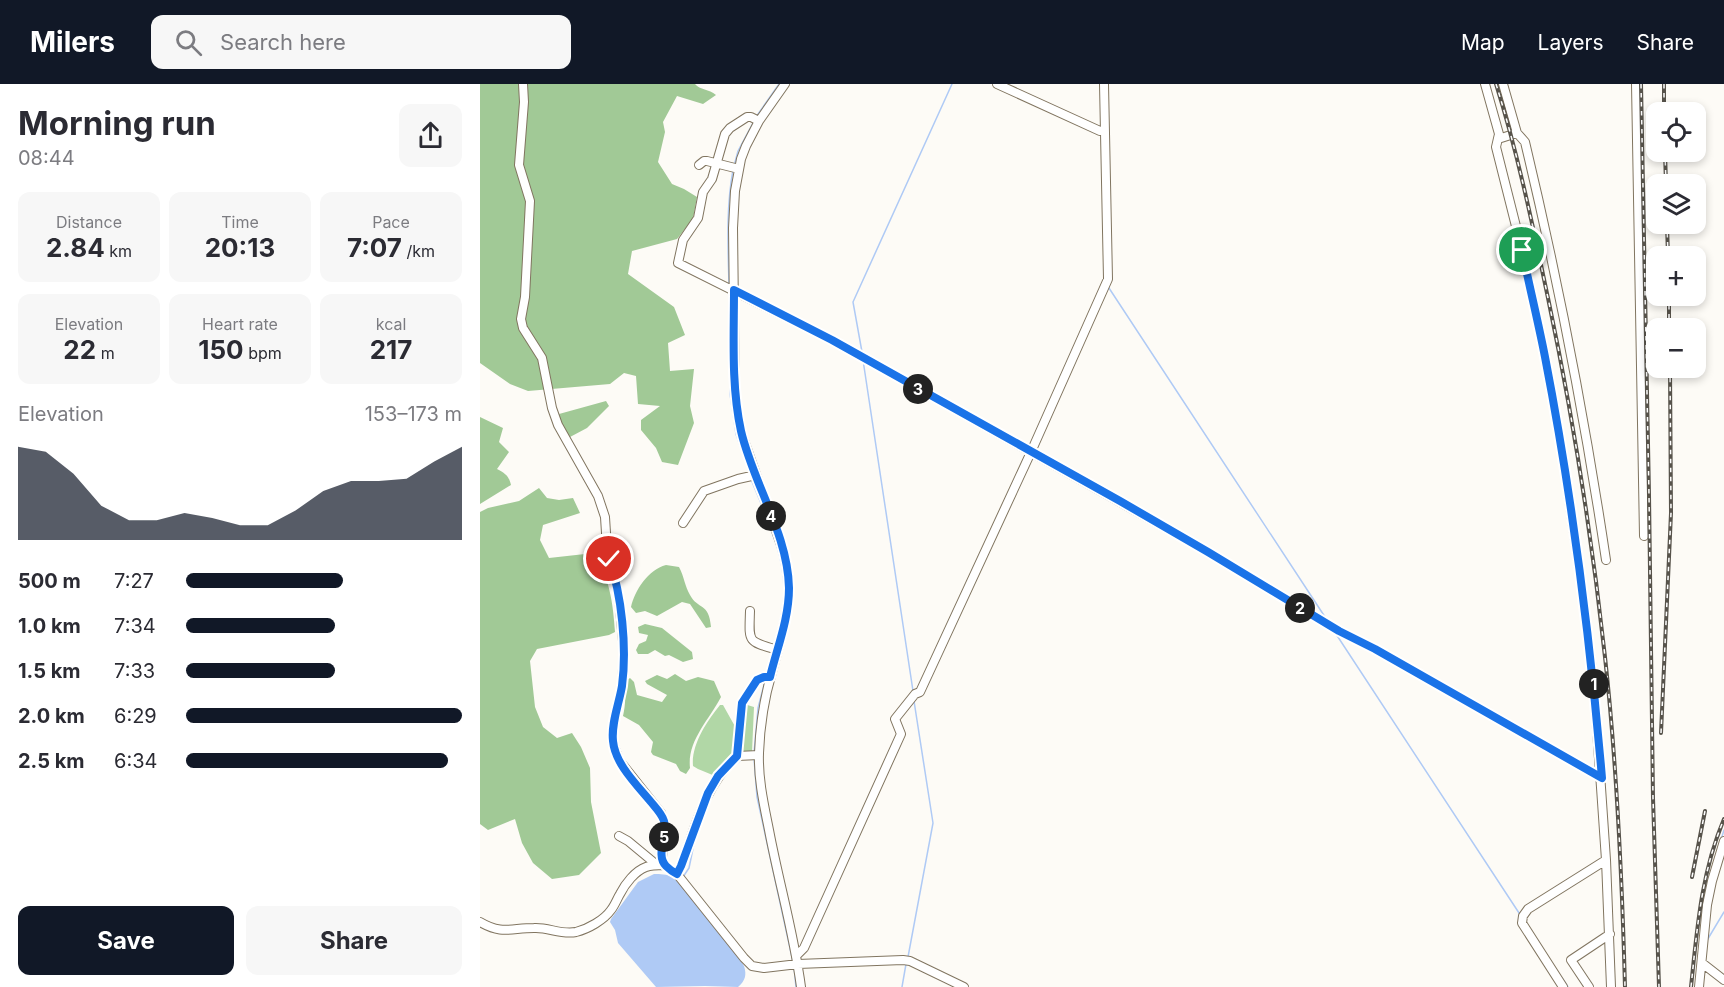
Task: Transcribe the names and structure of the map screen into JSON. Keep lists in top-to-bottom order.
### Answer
{
  "page": {
    "header": "Milers",
    "search": "Search here",
    "nav": ["Map", "Layers", "Share"],
    "heading": ["Morning run", "08:44"],
    "map_buttons": ["+", "−"],
    "stats": [
      ["Distance", "2.84 km"],
      ["Time", "20:13"],
      ["Pace", "7:07 /km"],
      ["Elevation", "22 m"],
      ["Heart rate", "150 bpm"],
      ["kcal", "217"]
    ],
    "pins": [
      "3",
      "4",
      "2",
      "1",
      "5"
    ],
    "chart": ["Elevation", "153–173 m"],
    "list": [
      {
        "name": "500 m",
        "note": "7:27"
      },
      {
        "name": "1.0 km",
        "note": "7:34"
      },
      {
        "name": "1.5 km",
        "note": "7:33"
      },
      {
        "name": "2.0 km",
        "note": "6:29"
      },
      {
        "name": "2.5 km",
        "note": "6:34"
      }
    ],
    "buttons": ["Save", "Share"]
  }
}
